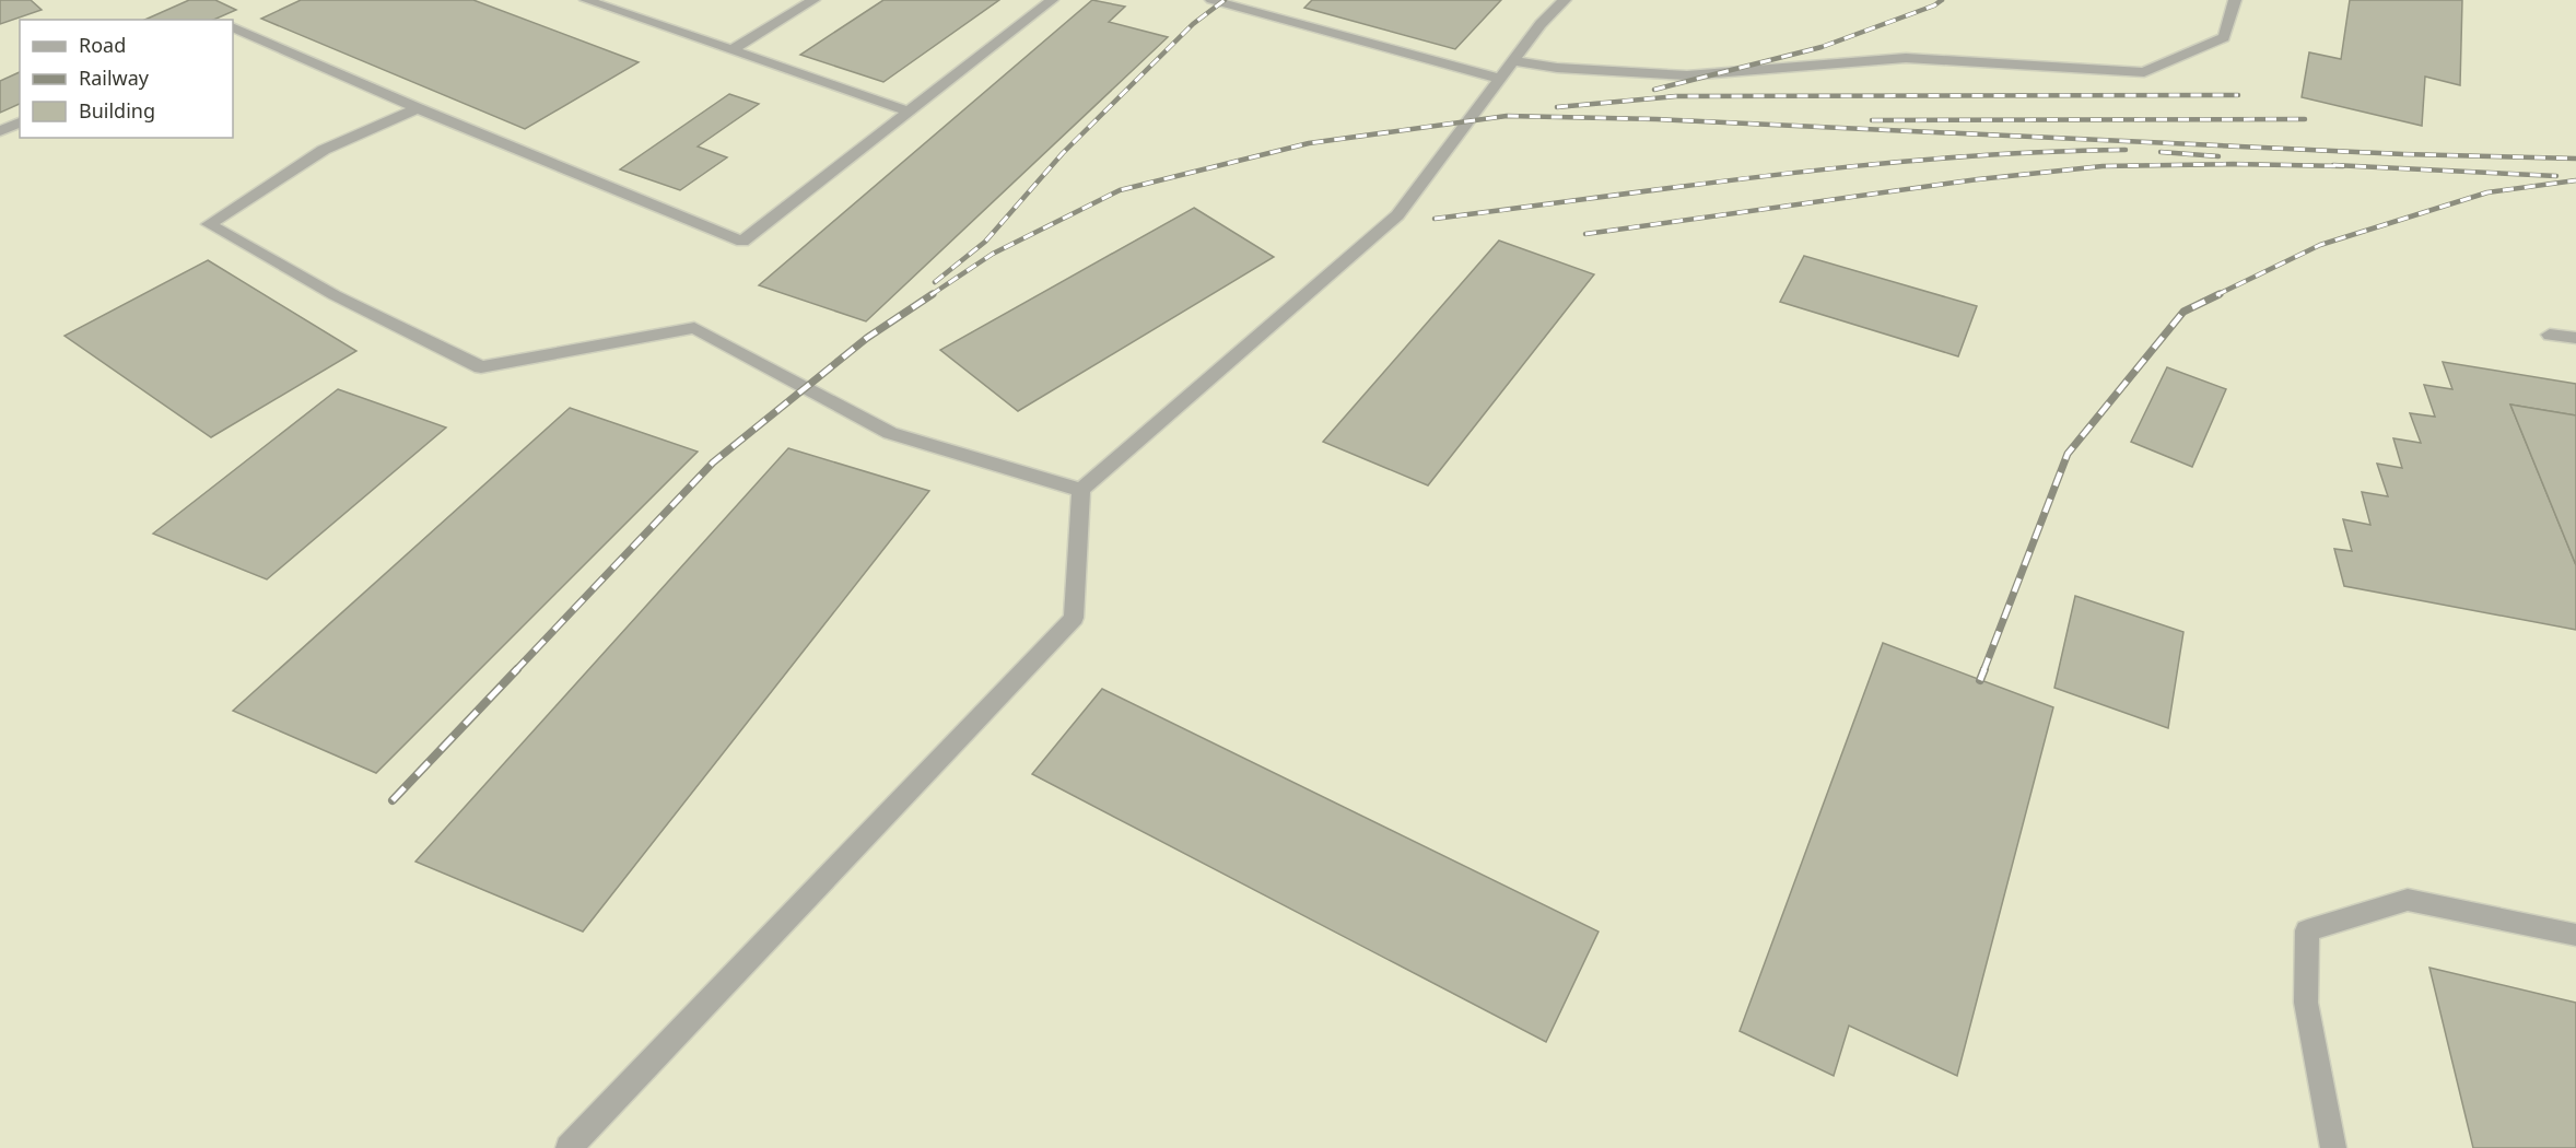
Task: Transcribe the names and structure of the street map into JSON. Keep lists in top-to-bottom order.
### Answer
{
  "legend": ["Road", "Railway", "Building"]
}
